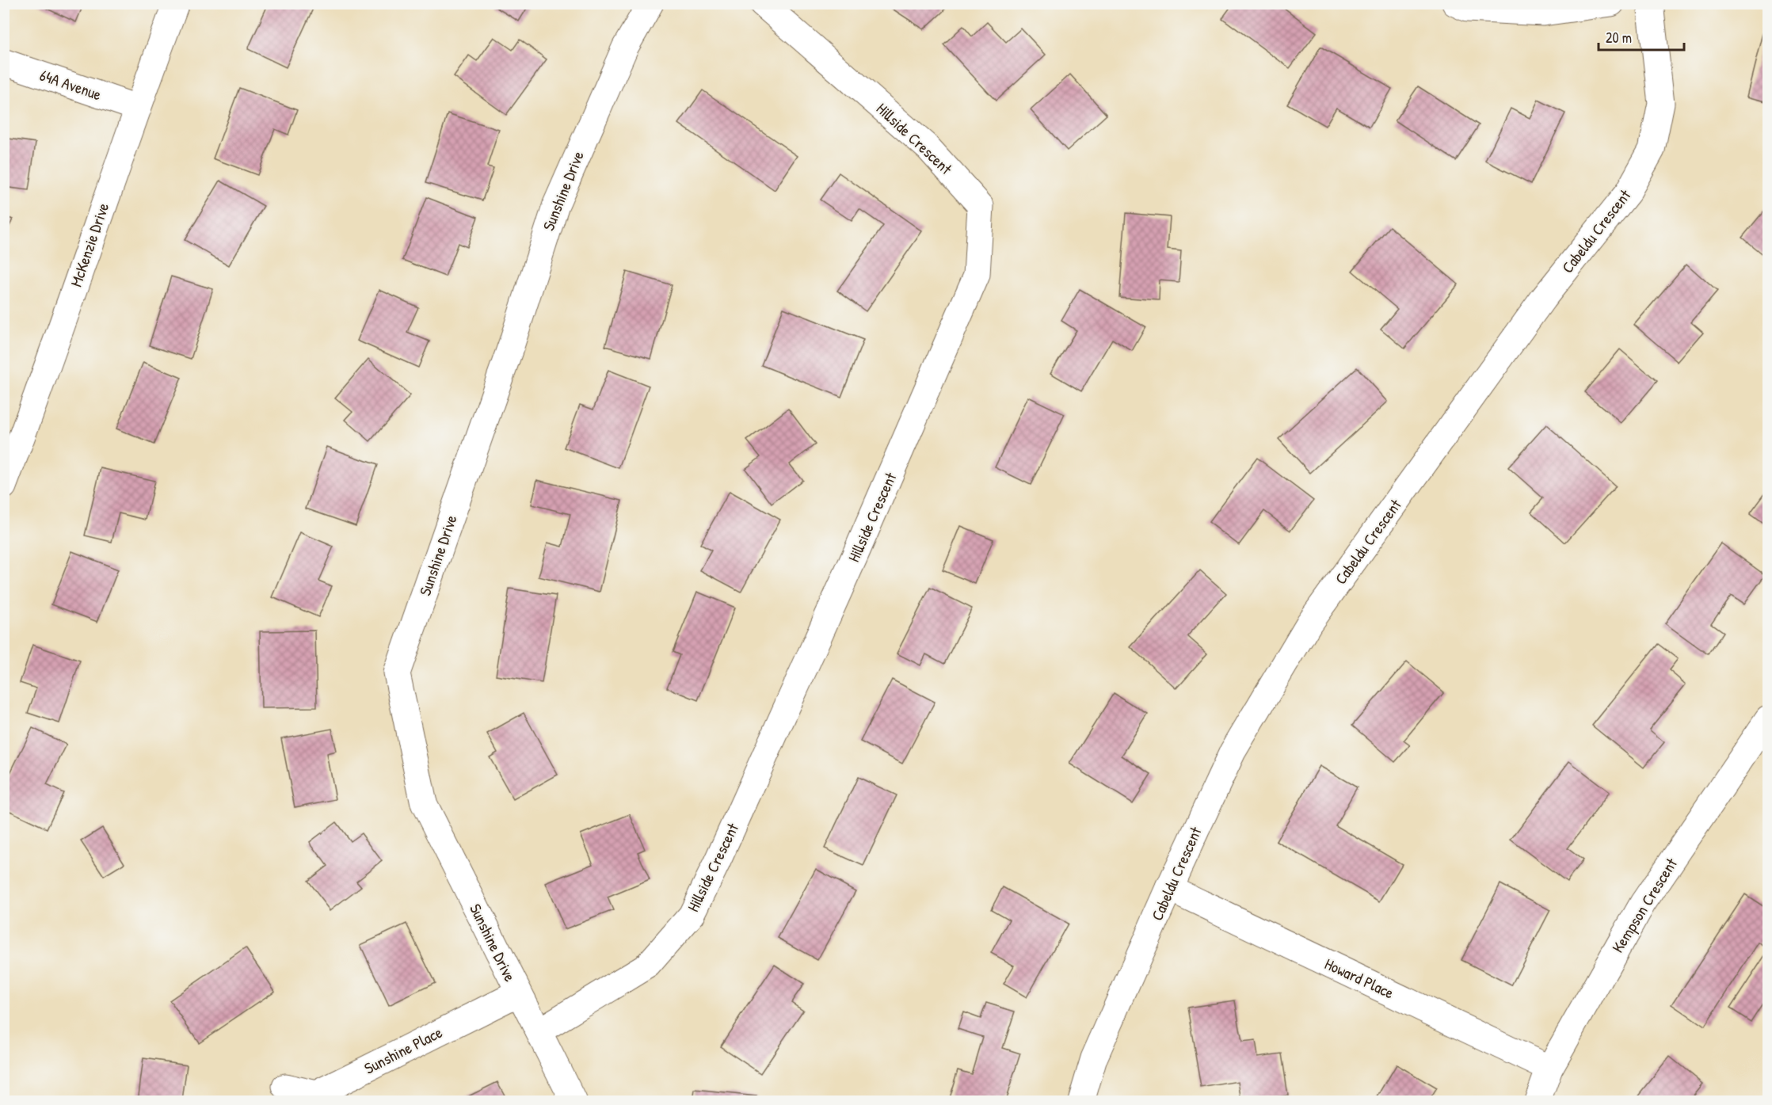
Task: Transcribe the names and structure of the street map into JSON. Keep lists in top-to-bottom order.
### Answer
{
  "streets": {
    "street": [
      "64A Avenue",
      "Hillside Crescent",
      "Sunshine Drive",
      "Cabeldu Crescent",
      "McKenzie Drive",
      "Kempson Crescent",
      "Howard Place",
      "Sunshine Place"
    ]
  },
  "crossings": [
    ["64A Avenue", "McKenzie Drive"],
    ["Hillside Crescent", "Sunshine Drive"],
    ["Sunshine Drive", "Sunshine Place"],
    ["Cabeldu Crescent", "Howard Place"],
    ["Kempson Crescent", "Howard Place"]
  ],
  "scale_bar": "20 m"
}
